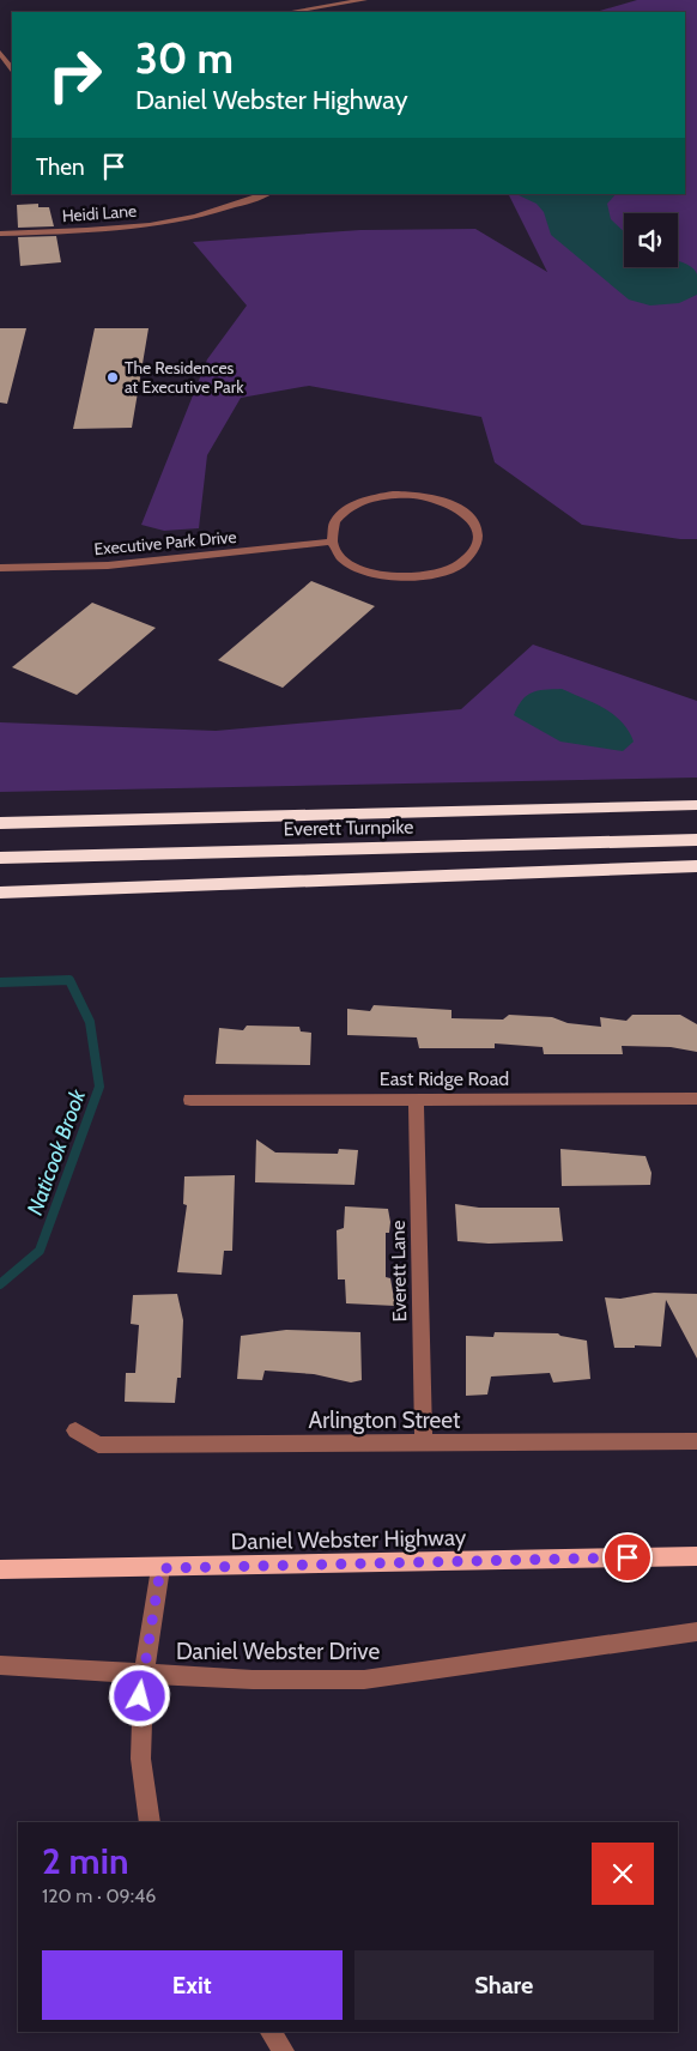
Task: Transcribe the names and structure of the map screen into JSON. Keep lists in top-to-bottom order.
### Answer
{
  "streets": {
    "highway": ["Everett Turnpike"],
    "main road": ["Daniel Webster Highway"],
    "street": [
      "Heidi Lane",
      "Executive Park Drive",
      "East Ridge Road",
      "Everett Lane",
      "Arlington Street",
      "Daniel Webster Drive"
    ]
  },
  "crossings": [
    ["East Ridge Road", "Everett Lane"],
    ["Everett Lane", "Arlington Street"]
  ],
  "water": ["Naticook Brook"],
  "places": ["The Residences at Executive Park"],
  "page": {
    "turn": ["30 m", "Daniel Webster Highway"],
    "then": "Then",
    "heading": ["2 min", "120 m · 09:46"],
    "buttons": ["Exit", "Share"]
  }
}
